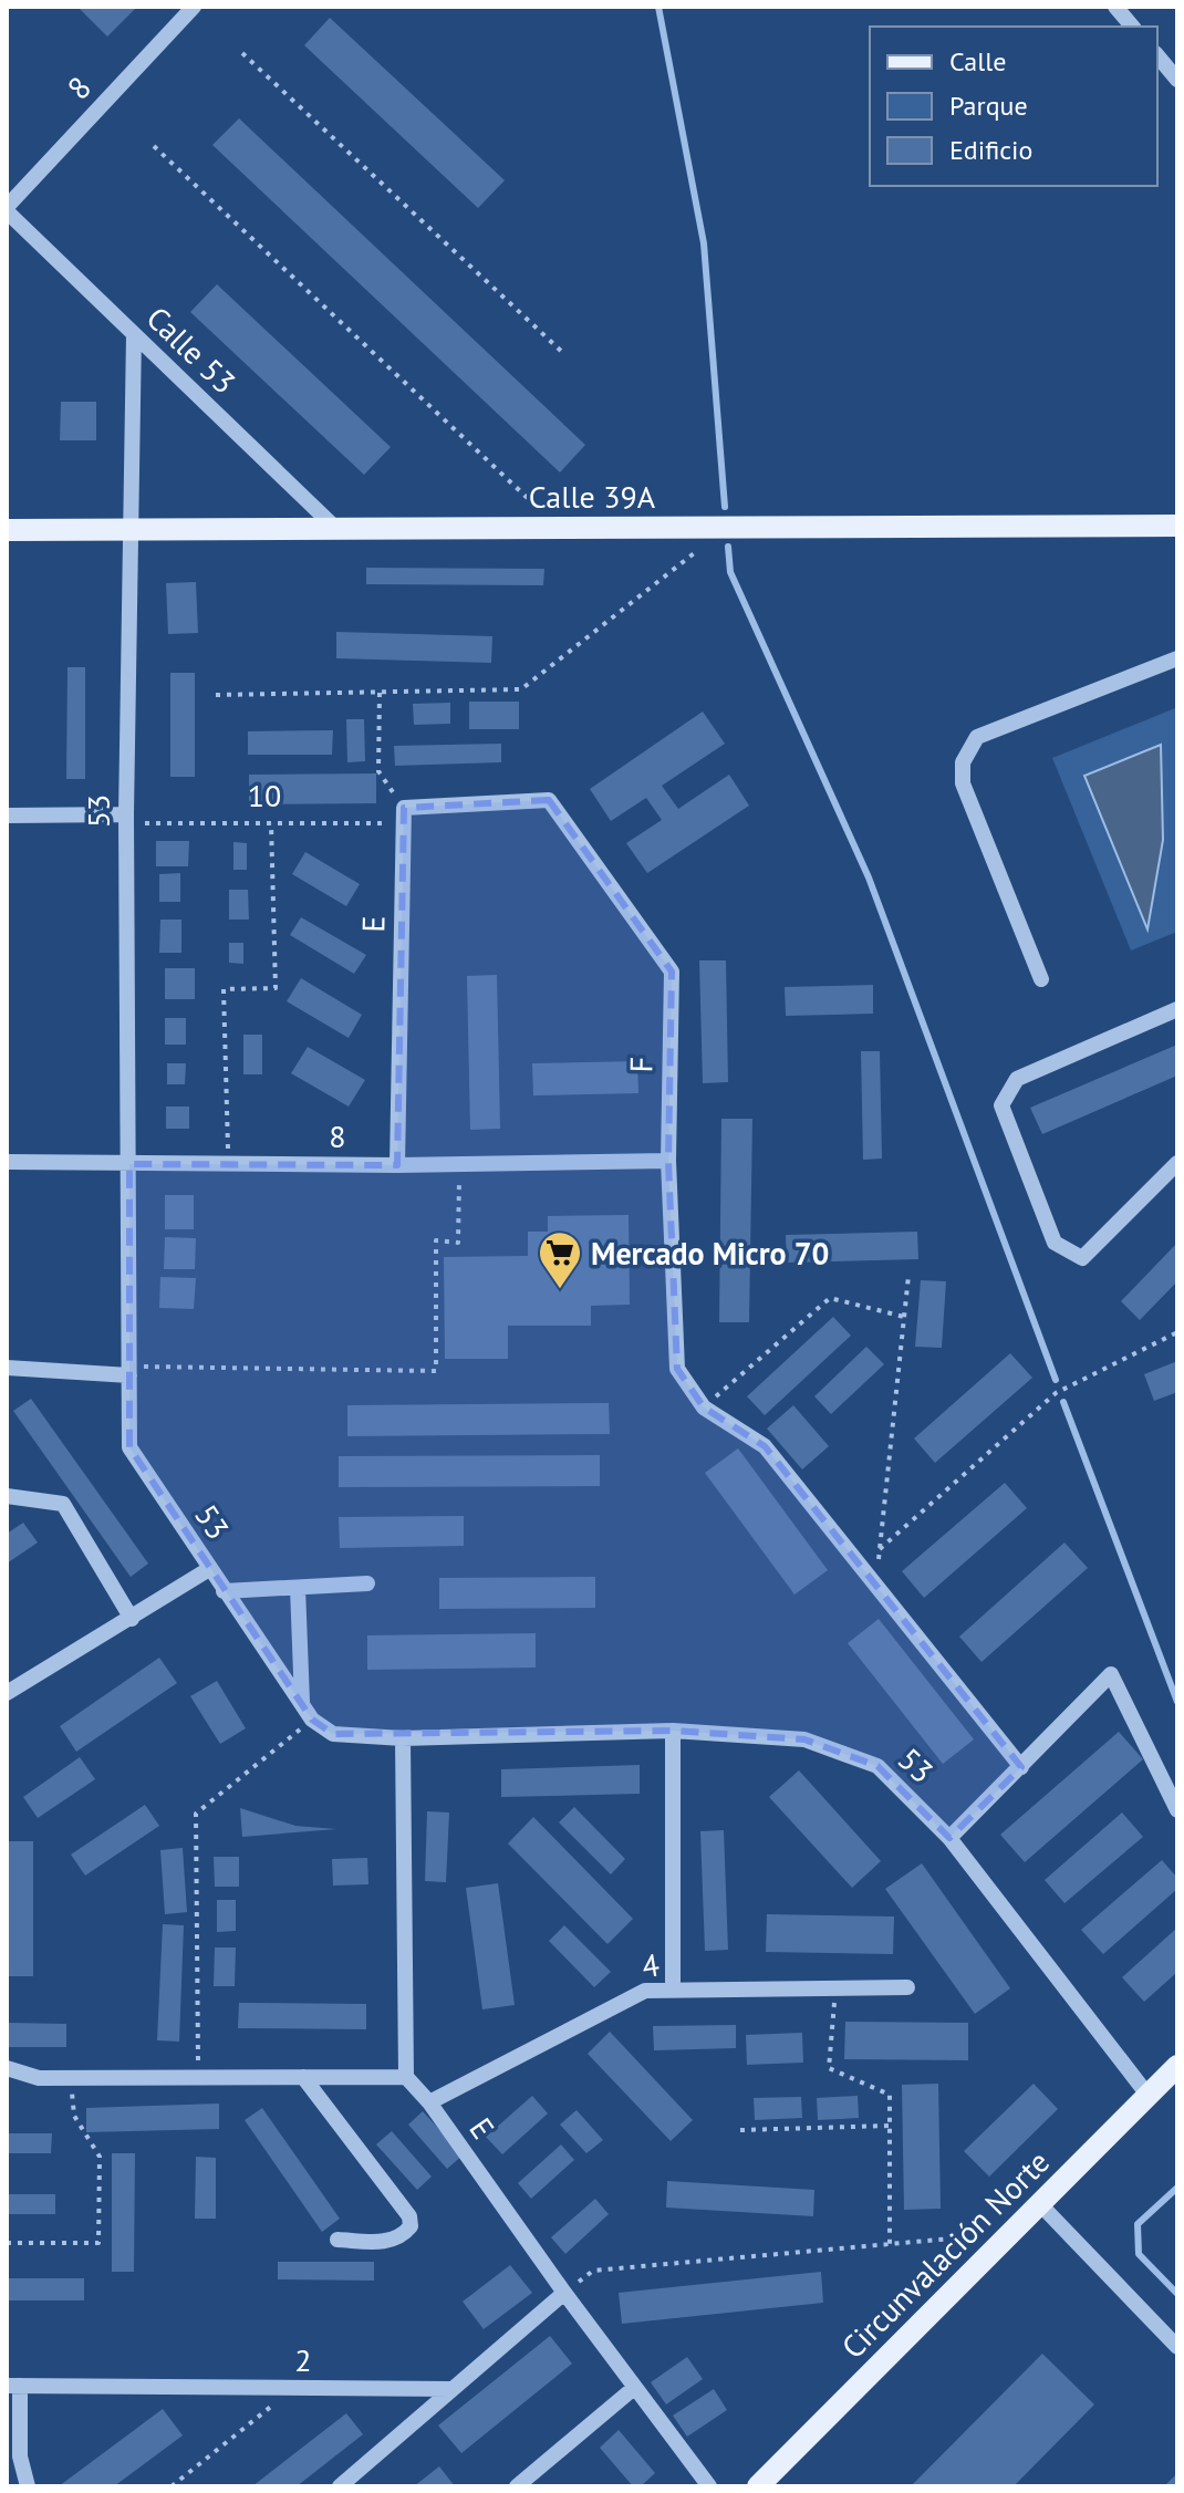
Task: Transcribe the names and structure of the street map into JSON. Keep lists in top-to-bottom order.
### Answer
{
  "streets": {
    "main road": ["Calle 39A", "Circunvalación Norte"],
    "street": [
      "8",
      "Calle 53",
      "53",
      "E",
      "F",
      "4",
      "2"
    ],
    "path": ["10"]
  },
  "crossings": [
    ["8", "Calle 53"],
    ["8", "53"],
    ["8", "E"],
    ["8", "F"],
    ["Calle 53", "Calle 39A"],
    ["Calle 53", "53"],
    ["Calle 39A", "53"],
    ["10", "53"],
    ["10", "E"],
    ["10", "F"],
    ["53", "Circunvalación Norte"],
    ["E", "F"],
    ["E", "4"]
  ],
  "places": {
    "supermarket": ["Mercado Micro 70"]
  },
  "legend": ["Calle", "Parque", "Edificio"]
}
